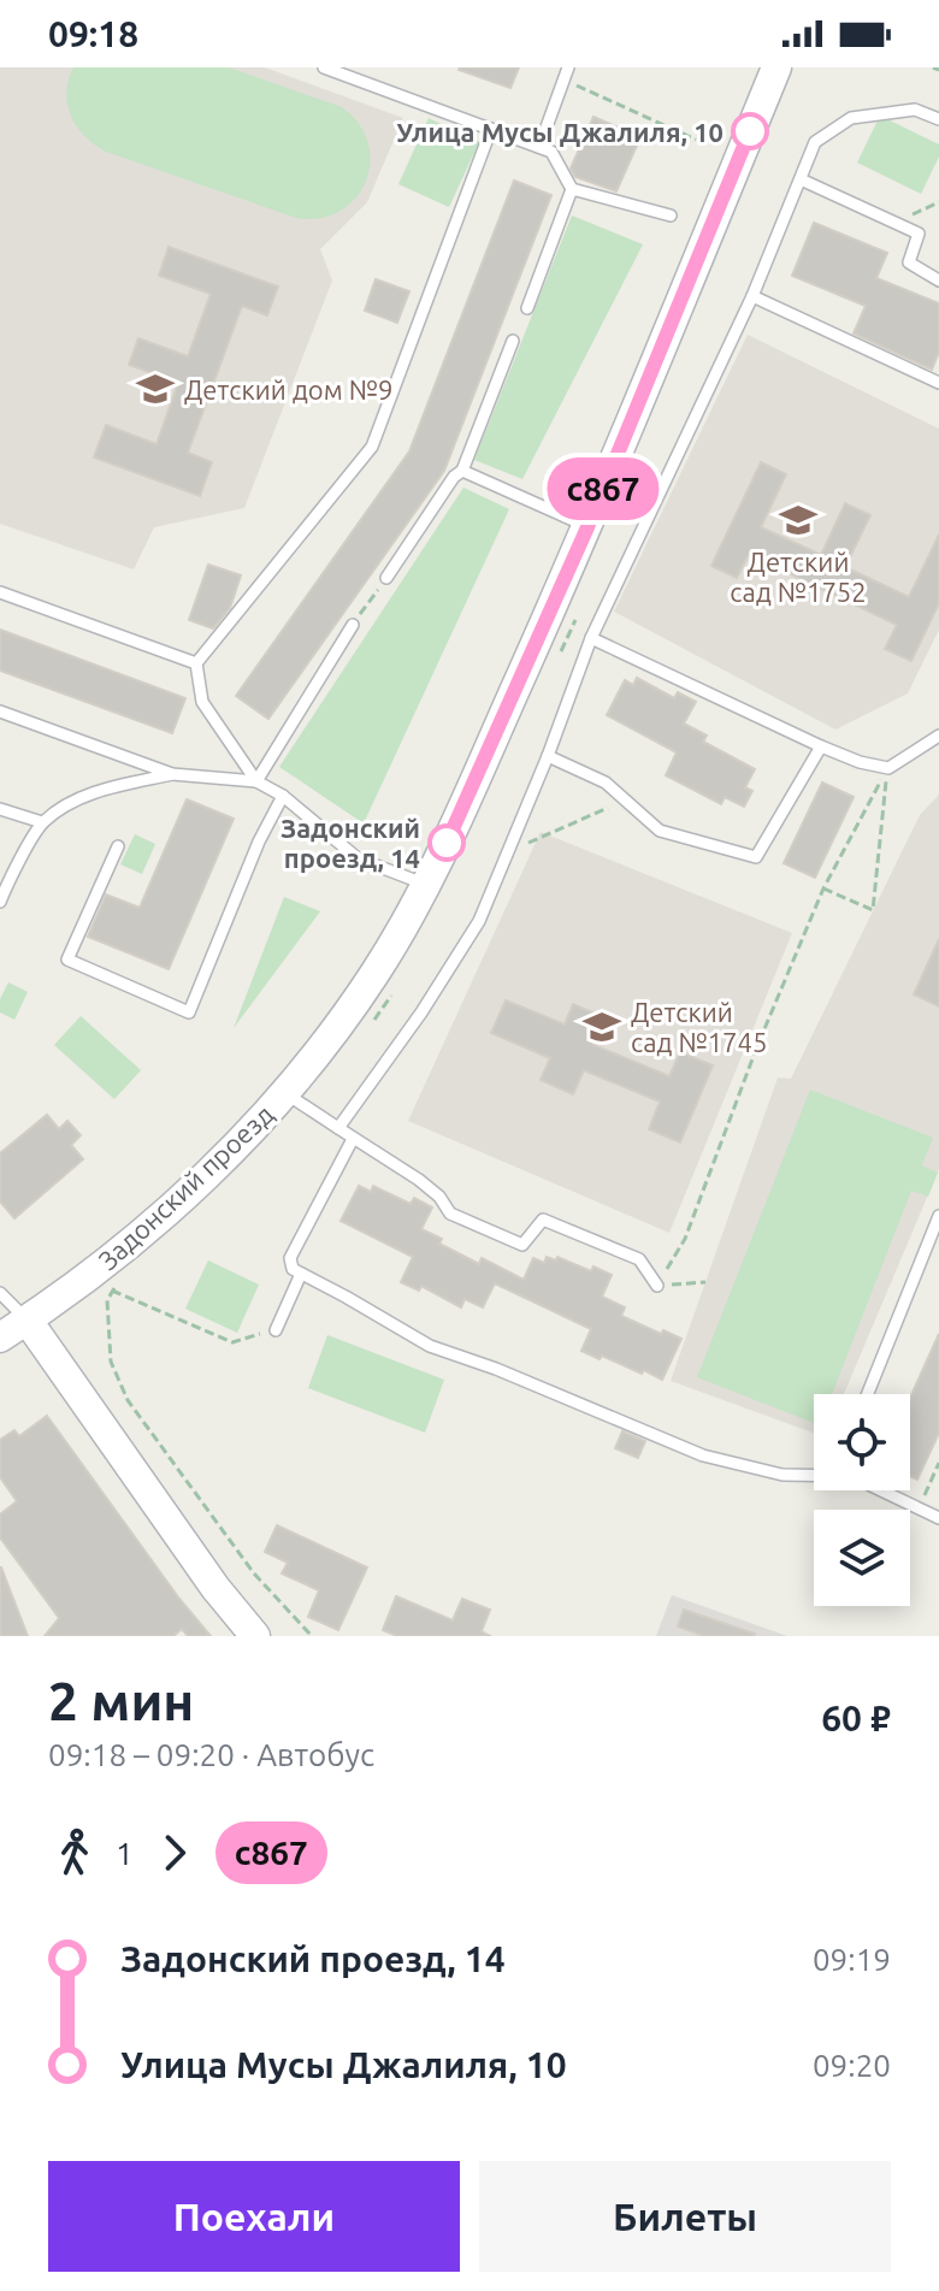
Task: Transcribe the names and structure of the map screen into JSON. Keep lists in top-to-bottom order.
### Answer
{
  "streets": {
    "street": ["Задонский проезд"]
  },
  "places": {
    "other": ["Улица Мусы Джалиля, 10", "Задонский проезд, 14"],
    "school or university": ["Детский дом №9", "Детский сад №1752", "Детский сад №1745"]
  },
  "lines": ["bus line с867"],
  "page": {
    "status": "09:18",
    "on_map": "с867",
    "heading": ["2 мин", "09:18 – 09:20 · Автобус", "60 ₽"],
    "legs": ["1", "с867"],
    "list": [
      {
        "name": "Задонский проезд, 14",
        "value": "09:19"
      },
      {
        "name": "Улица Мусы Джалиля, 10",
        "value": "09:20"
      }
    ],
    "buttons": ["Поехали", "Билеты"]
  }
}
